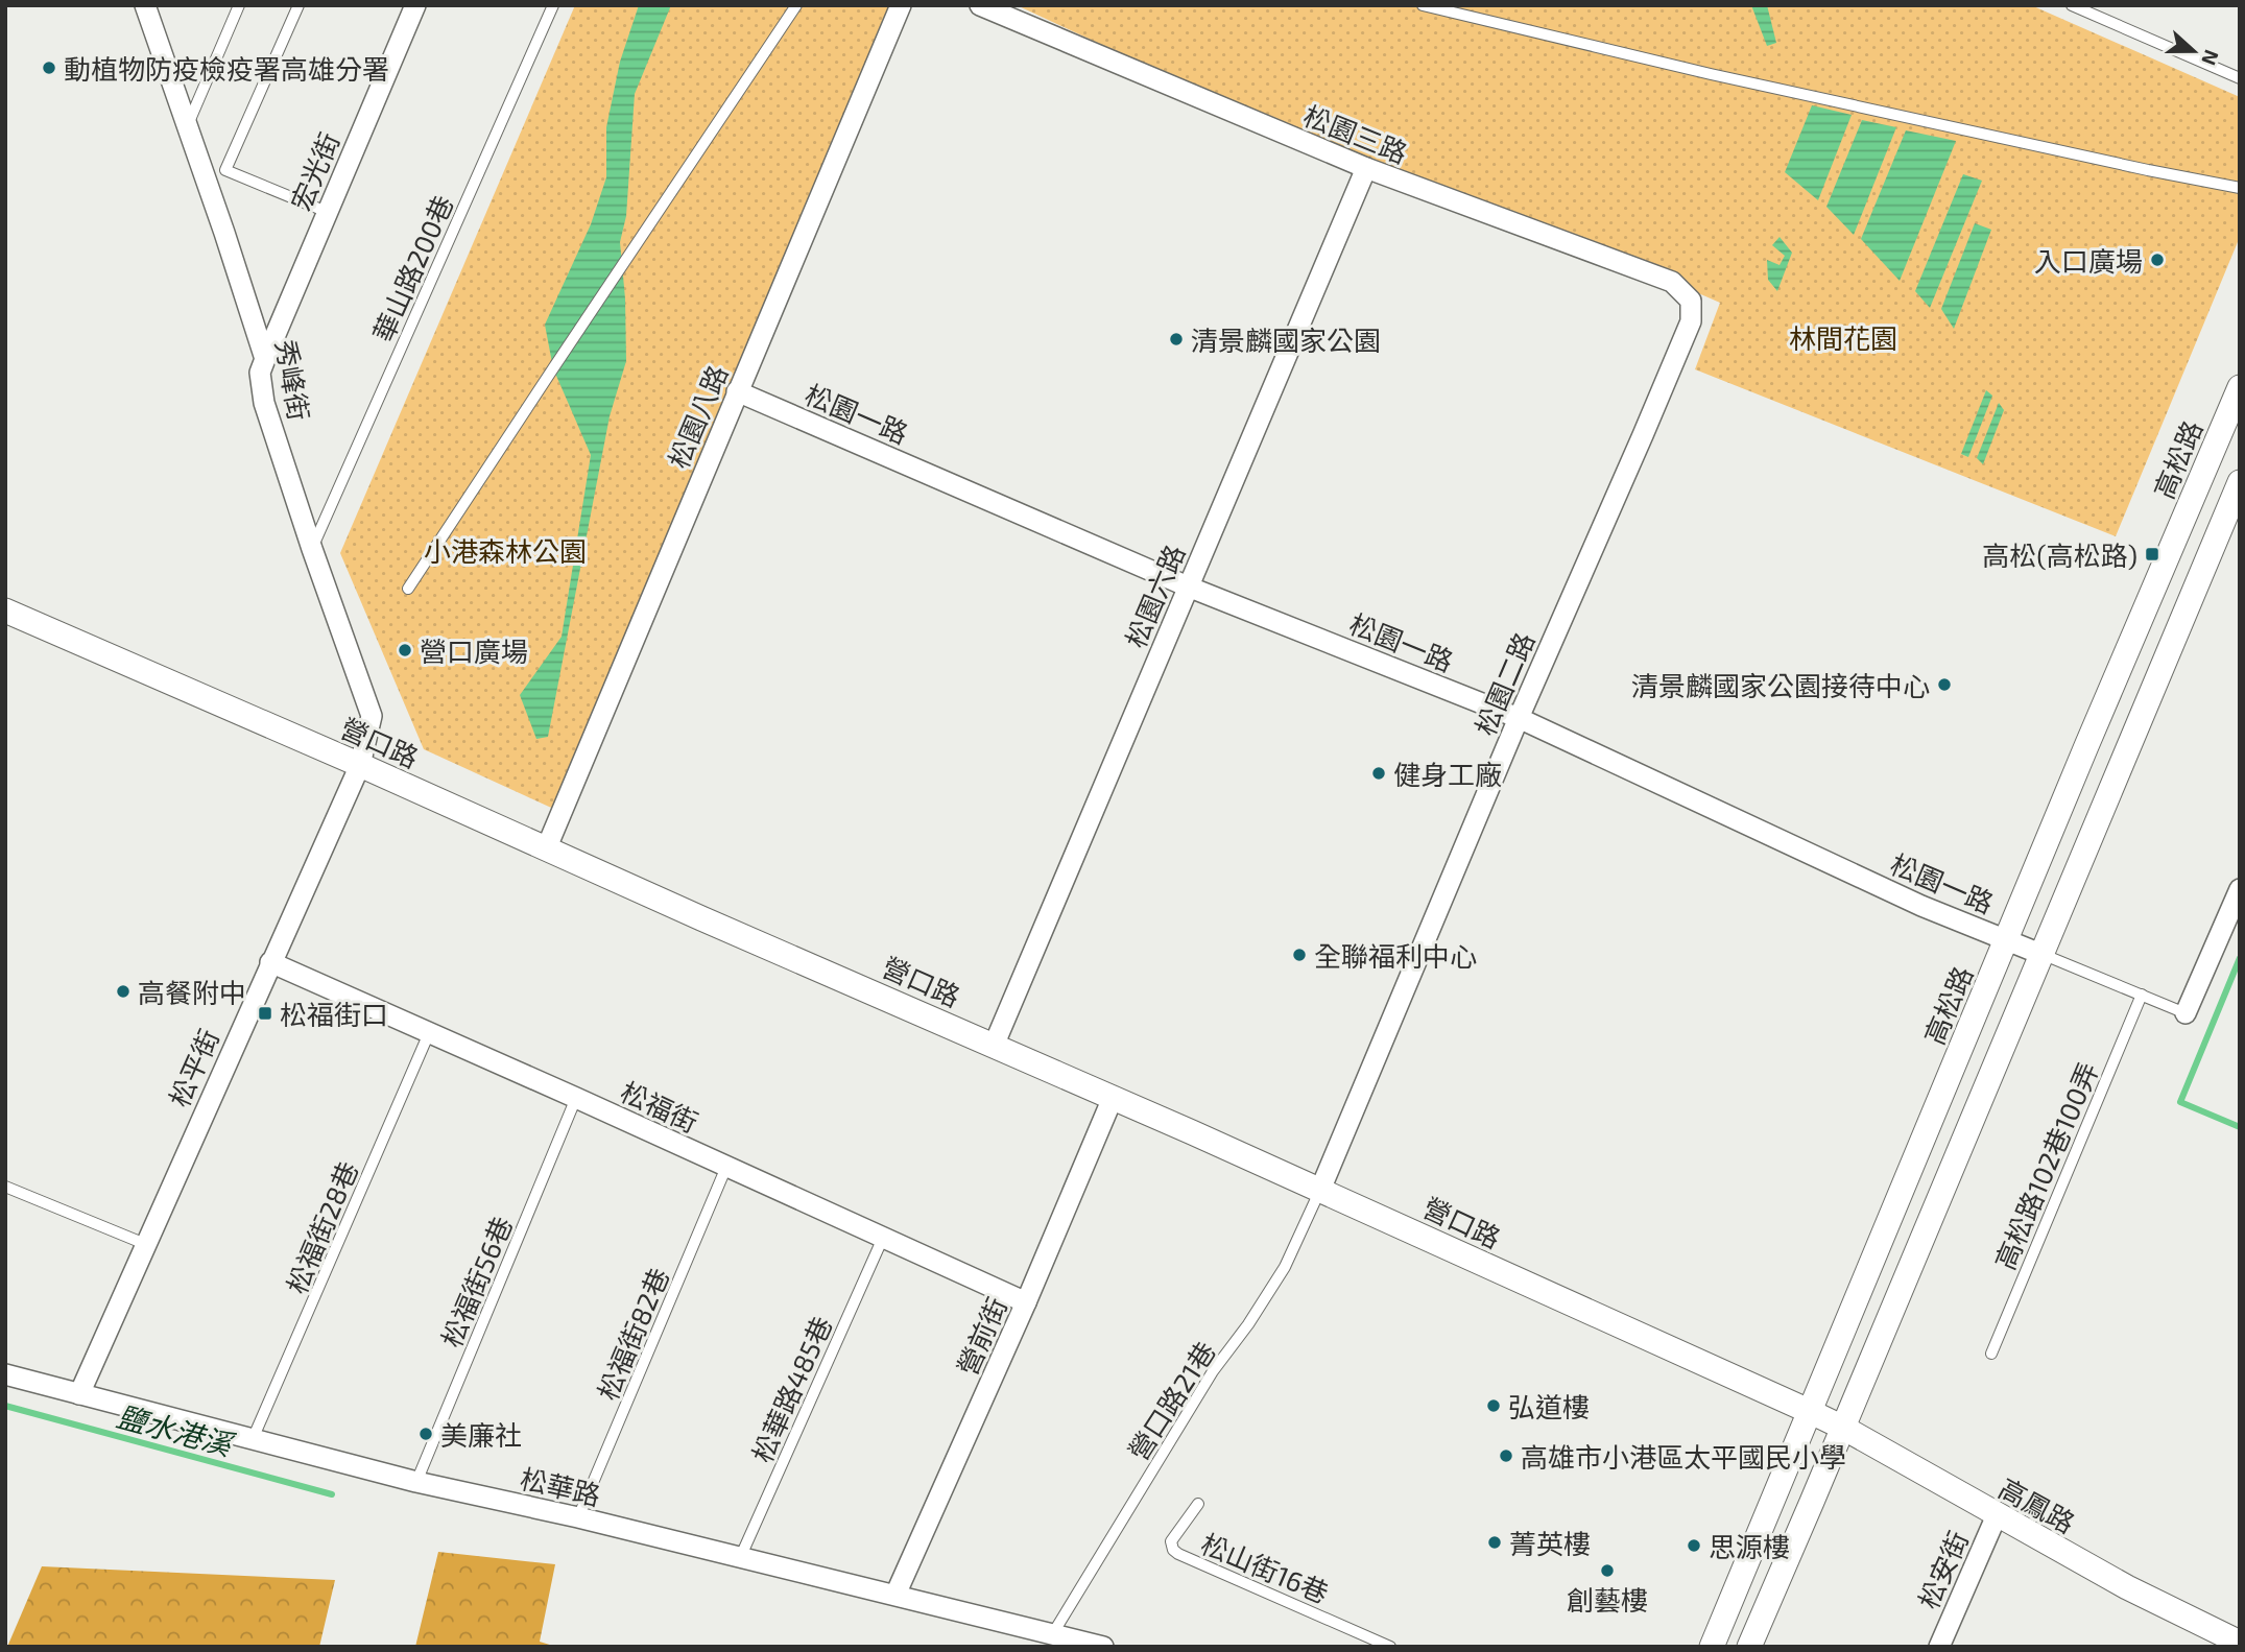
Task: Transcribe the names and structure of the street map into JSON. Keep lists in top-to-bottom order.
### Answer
{
  "streets": {
    "street": [
      "松園三路",
      "宏光街",
      "秀峰街",
      "松園一路",
      "松園八路",
      "高松路",
      "松園六路",
      "松園二路",
      "營口路",
      "松平街",
      "松福街",
      "營前街",
      "松華路",
      "高鳳路",
      "松安街"
    ],
    "lane": [
      "華山路200巷",
      "高松路102巷100弄",
      "松福街28巷",
      "松福街56巷",
      "松福街82巷",
      "松華路485巷",
      "營口路21巷",
      "松山街16巷"
    ]
  },
  "crossings": [
    ["松園三路", "松園六路"],
    ["松園三路", "松園二路"],
    ["宏光街", "秀峰街"],
    ["華山路200巷", "秀峰街"],
    ["秀峰街", "營口路"],
    ["秀峰街", "松平街"],
    ["松園一路", "松園八路"],
    ["松園一路", "高松路"],
    ["松園一路", "松園六路"],
    ["松園一路", "松園二路"],
    ["松園八路", "營口路"],
    ["高松路", "營口路"],
    ["高松路", "高鳳路"],
    ["松園六路", "營口路"],
    ["松園二路", "營口路"],
    ["松園二路", "營口路21巷"],
    ["營口路", "松平街"],
    ["營口路", "營前街"],
    ["營口路", "營口路21巷"],
    ["營口路", "高鳳路"],
    ["松平街", "松福街"],
    ["松平街", "松華路"],
    ["松福街", "松福街28巷"],
    ["松福街", "松福街56巷"],
    ["松福街", "松福街82巷"],
    ["松福街", "營前街"],
    ["松福街", "松華路485巷"],
    ["松福街28巷", "松華路"],
    ["松福街56巷", "松華路"],
    ["松福街82巷", "松華路"],
    ["營前街", "松華路"],
    ["松華路485巷", "松華路"],
    ["營口路21巷", "松華路"],
    ["高鳳路", "松安街"]
  ],
  "water": ["鹽水港溪"],
  "parks": ["林間花園", "小港森林公園"],
  "places": {
    "other": [
      "動植物防疫檢疫署高雄分署",
      "入口廣場",
      "清景麟國家公園",
      "營口廣場",
      "清景麟國家公園接待中心",
      "健身工廠",
      "全聯福利中心",
      "高餐附中",
      "弘道樓",
      "美廉社",
      "高雄市小港區太平國民小學",
      "菁英樓",
      "思源樓",
      "創藝樓"
    ],
    "transit": ["高松(高松路)", "松福街口"]
  },
  "north": "right"
}
